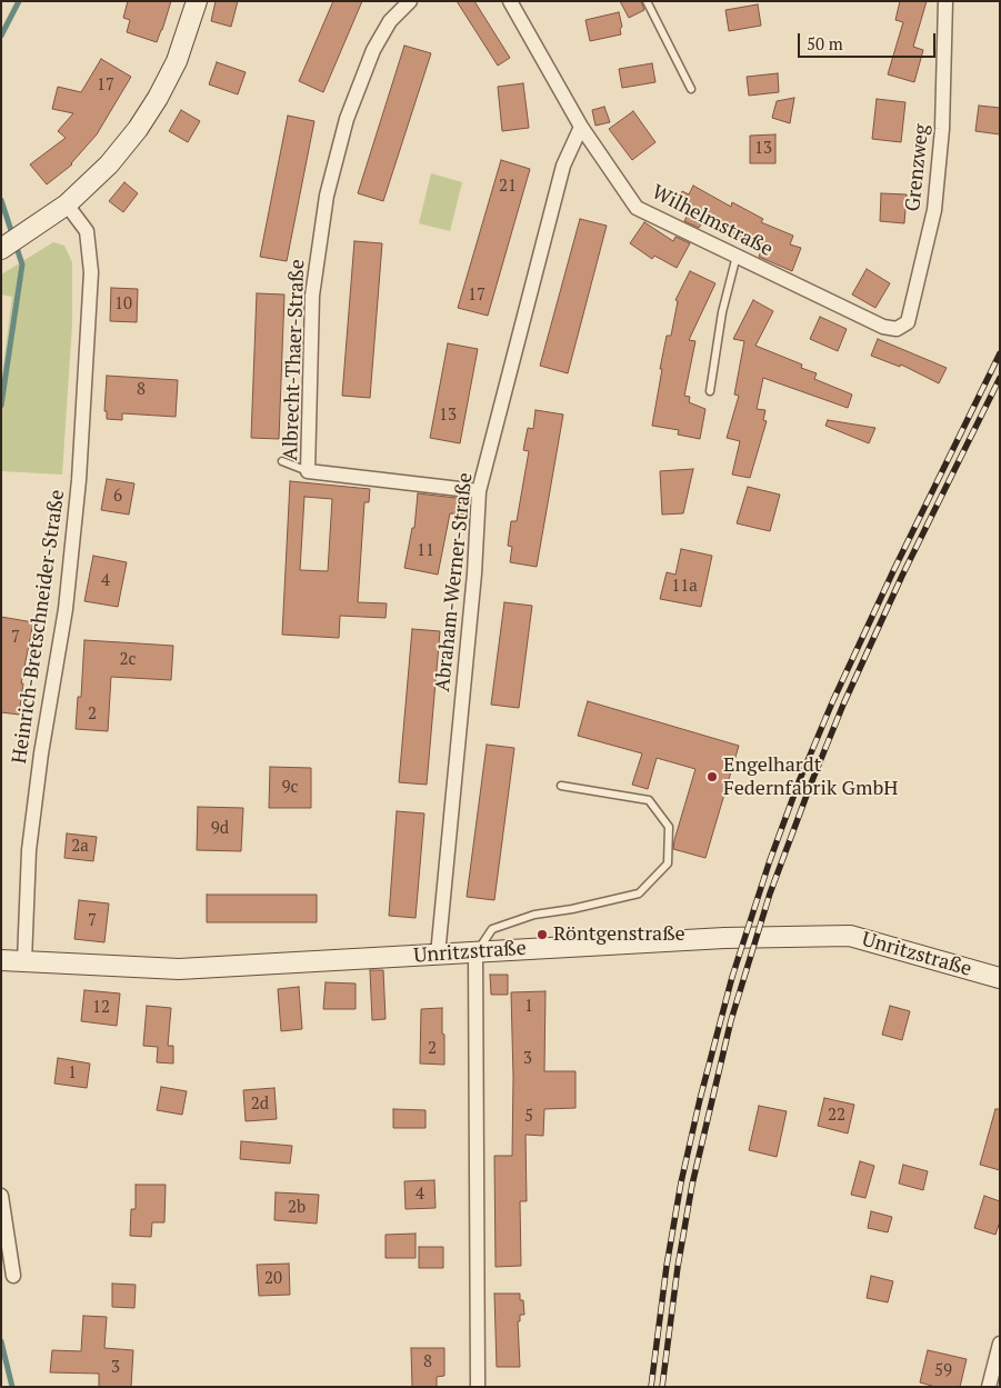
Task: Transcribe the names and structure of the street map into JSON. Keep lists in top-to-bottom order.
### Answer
{
  "streets": {
    "street": [
      "Grenzweg",
      "Wilhelmstraße",
      "Albrecht-Thaer-Straße",
      "Abraham-Werner-Straße",
      "Heinrich-Bretschneider-Straße",
      "Unritzstraße"
    ]
  },
  "crossings": [
    ["Grenzweg", "Wilhelmstraße"],
    ["Wilhelmstraße", "Abraham-Werner-Straße"],
    ["Albrecht-Thaer-Straße", "Abraham-Werner-Straße"],
    ["Abraham-Werner-Straße", "Unritzstraße"],
    ["Heinrich-Bretschneider-Straße", "Unritzstraße"]
  ],
  "places": ["Engelhardt Federnfabrik GmbH", "Röntgenstraße"],
  "house_numbers": [
    "17",
    "13",
    "21",
    "17",
    "10",
    "8",
    "13",
    "6",
    "11",
    "4",
    "11a",
    "7",
    "2c",
    "2",
    "9c",
    "9d",
    "2a",
    "7",
    "1",
    "12",
    "2",
    "3",
    "1",
    "2d",
    "22",
    "5",
    "4",
    "2b",
    "20",
    "8",
    "3",
    "59"
  ],
  "scale_bar": "50 m"
}
